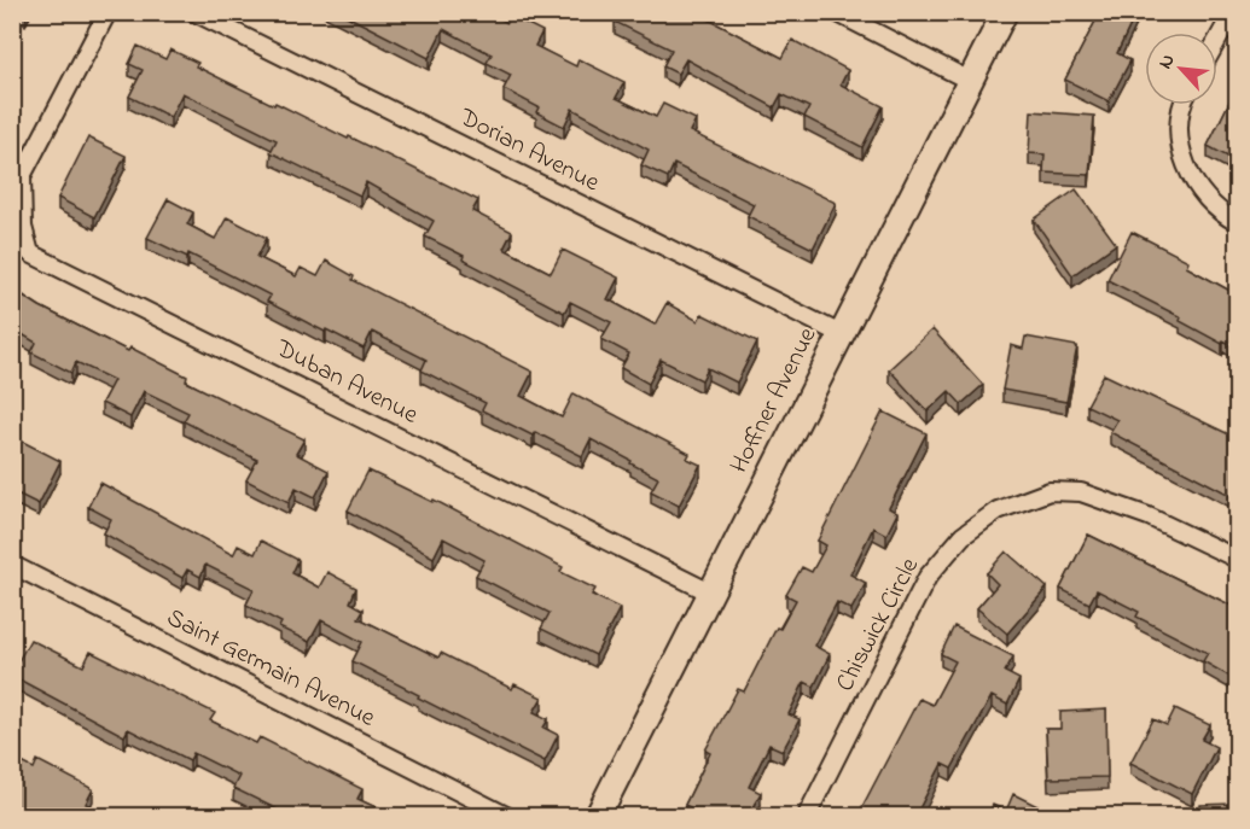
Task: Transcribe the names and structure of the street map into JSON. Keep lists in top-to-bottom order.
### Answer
{
  "streets": {
    "main road": ["Hoffner Avenue"],
    "street": [
      "Dorian Avenue",
      "Duban Avenue",
      "Chiswick Circle",
      "Saint Germain Avenue"
    ]
  },
  "crossings": [
    ["Dorian Avenue", "Hoffner Avenue"],
    ["Duban Avenue", "Hoffner Avenue"]
  ],
  "north": "top left"
}
